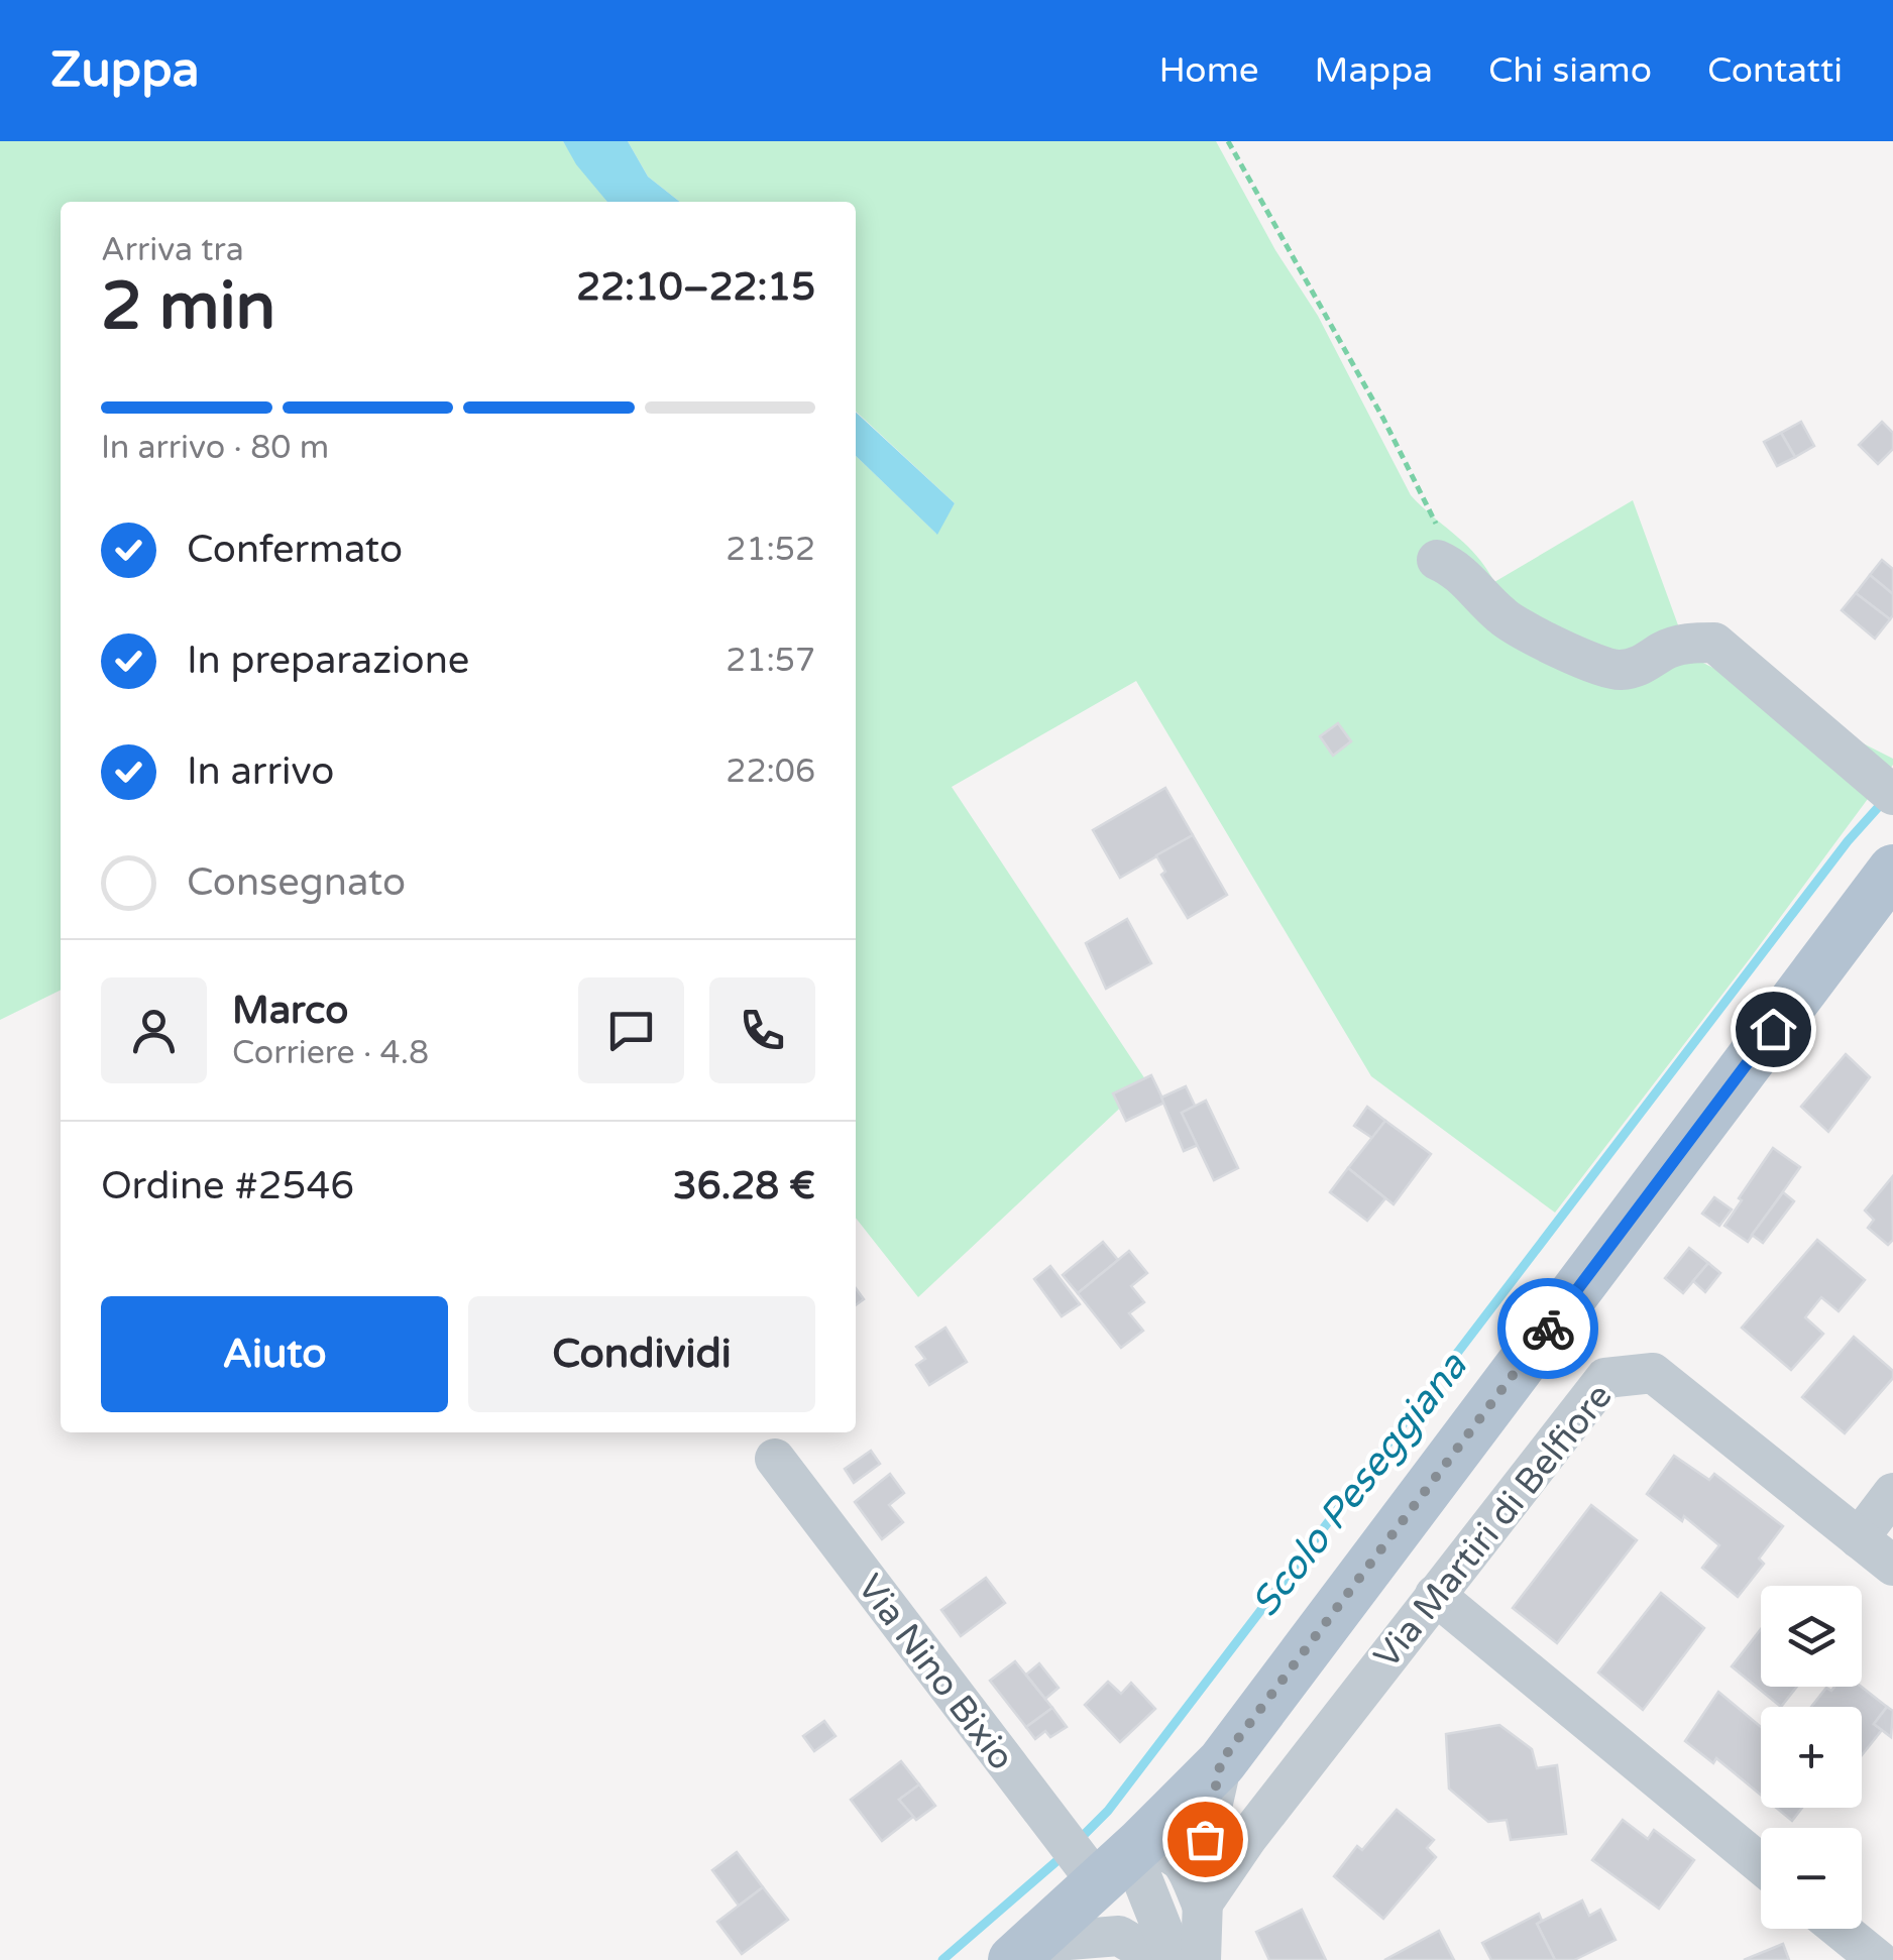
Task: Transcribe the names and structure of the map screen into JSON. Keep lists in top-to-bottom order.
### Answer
{
  "streets": {
    "street": ["Via Martiri di Belfiore", "Via Nino Bixio"]
  },
  "water": ["Scolo Peseggiana"],
  "page": {
    "header": "Zuppa",
    "nav": [
      "Home",
      "Mappa",
      "Chi siamo",
      "Contatti"
    ],
    "heading": ["2 min", "Arriva tra", "22:10–22:15"],
    "panel": [
      "Marco",
      "Corriere · 4.8",
      "Ordine #2546",
      "36.28 €"
    ],
    "bar": "In arrivo · 80 m",
    "list": [
      ["Confermato", "21:52"],
      ["In preparazione", "21:57"],
      ["In arrivo", "22:06"],
      "Consegnato"
    ],
    "buttons": ["Aiuto", "Condividi"],
    "map_buttons": ["+", "−"]
  }
}
